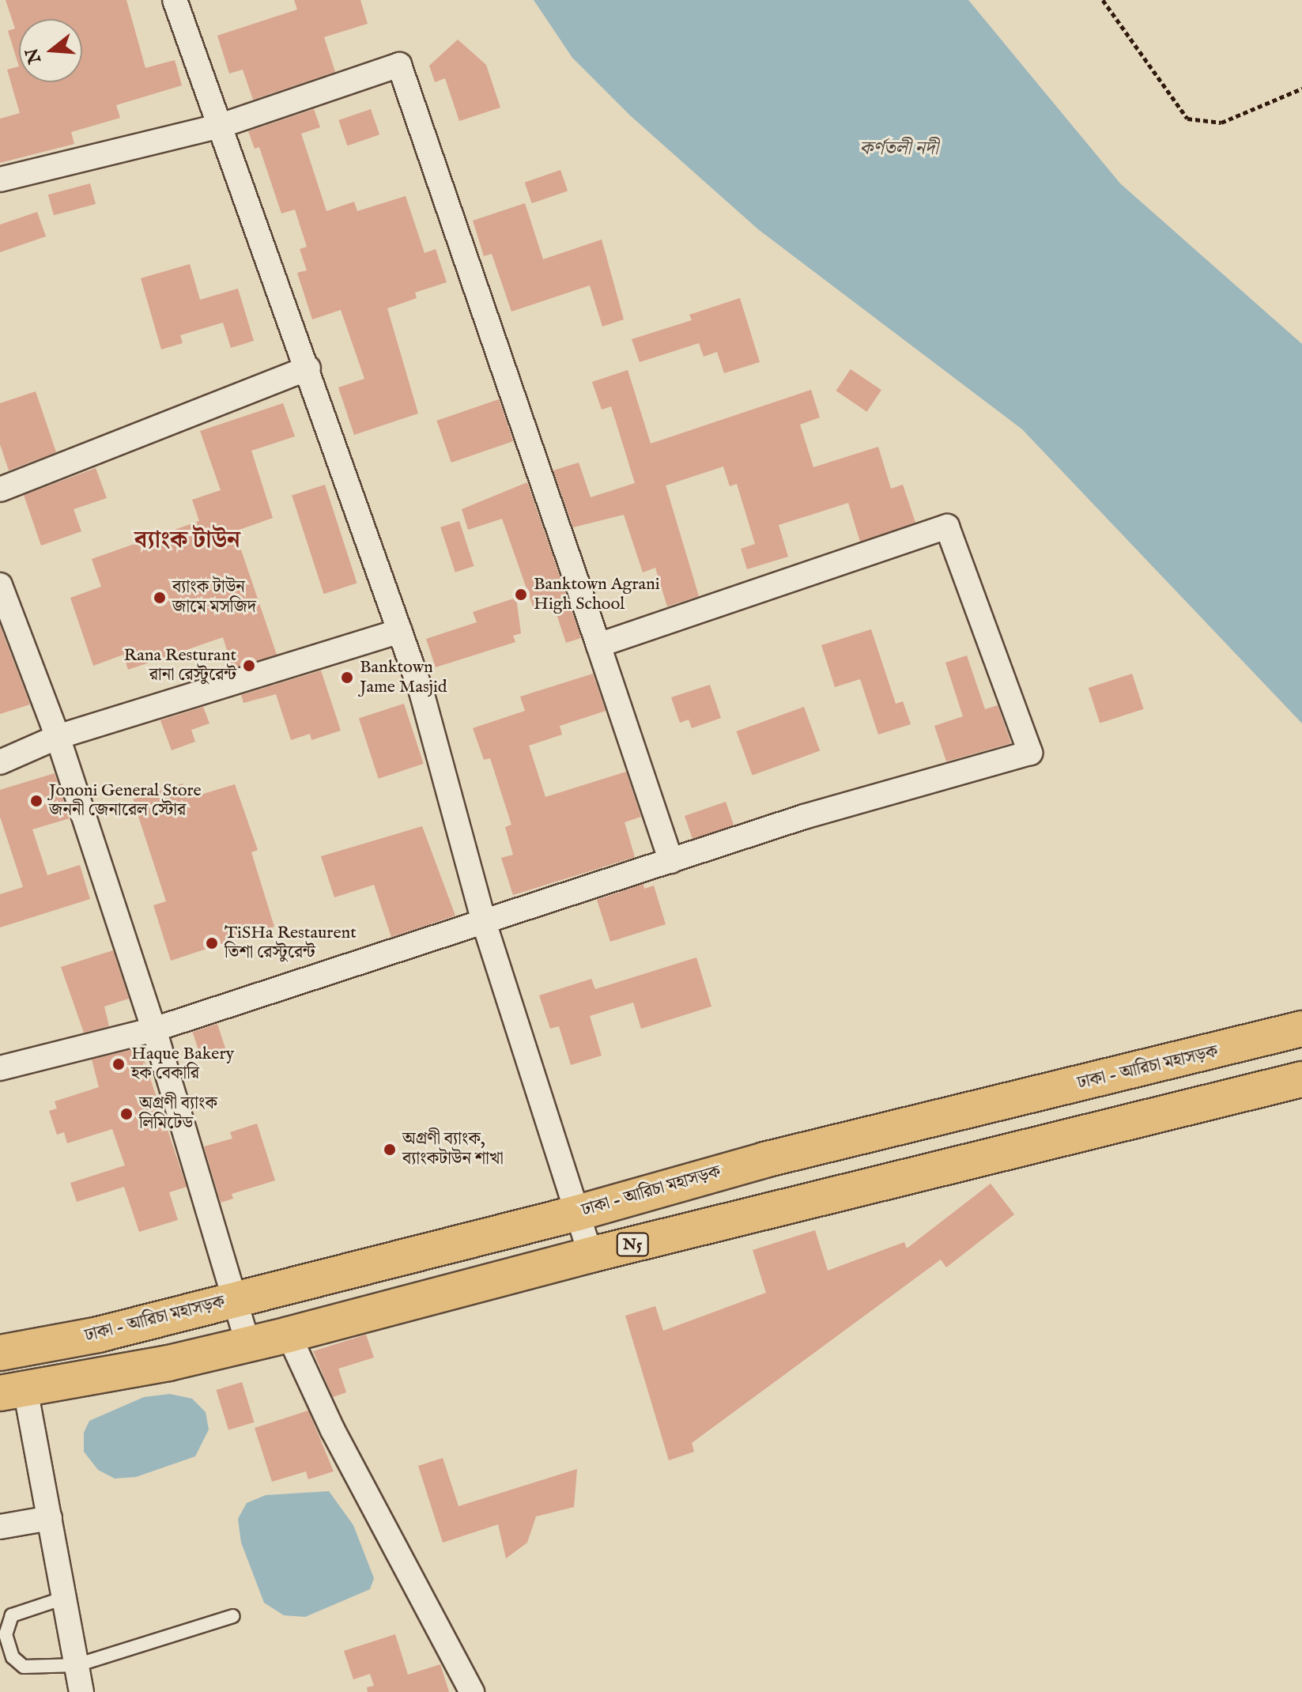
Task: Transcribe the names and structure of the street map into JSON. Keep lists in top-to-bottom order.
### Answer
{
  "streets": {
    "highway": ["ঢাকা - আরিচা মহাসড়ক", "N5"]
  },
  "districts": ["ব্যাংক টাউন"],
  "water": ["কর্ণতলী নদী"],
  "places": [
    "Banktown Agrani High School",
    "ব্যাংক টাউন জামে মসজিদ",
    "Rana Resturant রানা রেস্টুরেন্ট",
    "Banktown Jame Masjid",
    "Jononi General Store জননী জেনারেল স্টোর",
    "TiSHa Restaurent তিশা রেস্টুরেন্ট",
    "Haque Bakery হক বেকারি",
    "অগ্রণী ব্যাংক লিমিটেড",
    "অগ্রণী ব্যাংক, ব্যাংকটাউন শাখা"
  ],
  "north": "left"
}
